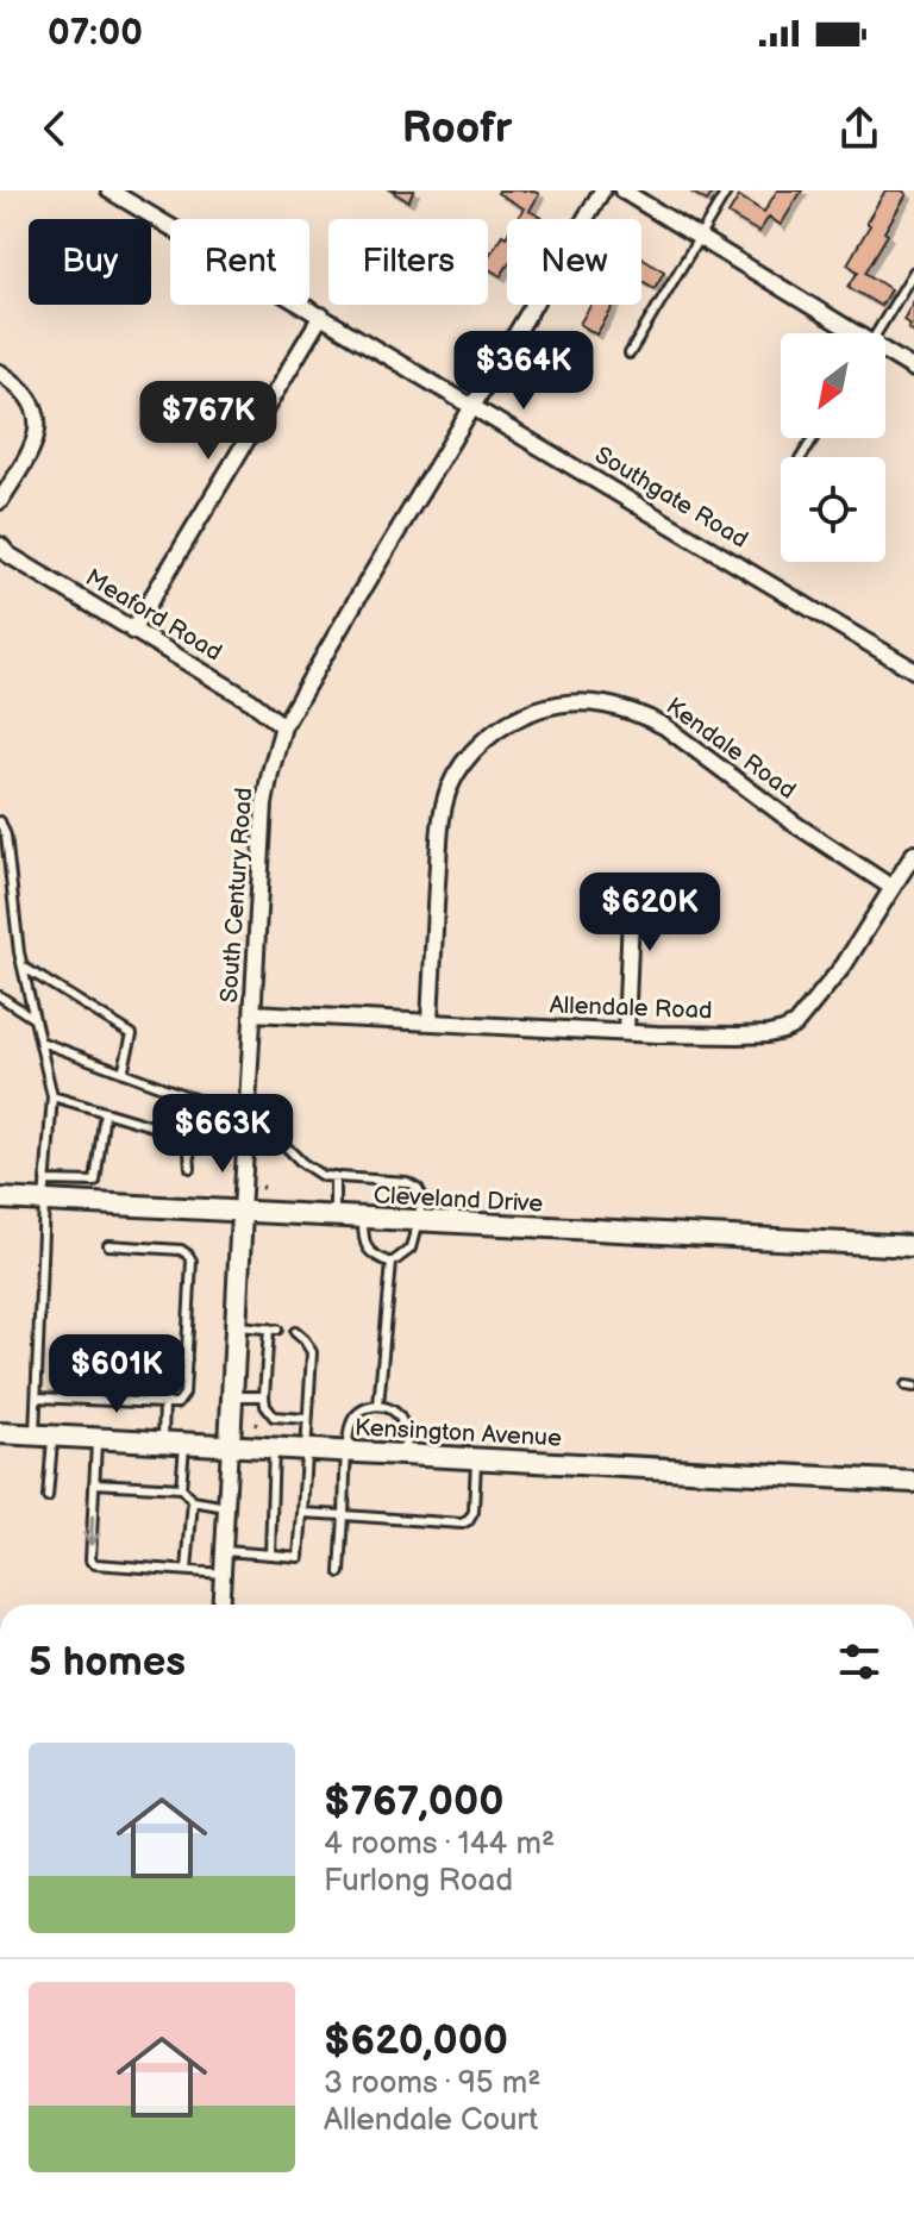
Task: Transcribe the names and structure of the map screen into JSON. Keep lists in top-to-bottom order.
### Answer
{
  "streets": {
    "street": [
      "Southgate Road",
      "Meaford Road",
      "Kendale Road",
      "South Century Road",
      "Allendale Road",
      "Cleveland Drive",
      "Kensington Avenue"
    ]
  },
  "crossings": [
    ["Southgate Road", "South Century Road"],
    ["Meaford Road", "South Century Road"],
    ["Kendale Road", "Allendale Road"],
    ["South Century Road", "Allendale Road"],
    ["South Century Road", "Cleveland Drive"]
  ],
  "north": "bottom left",
  "page": {
    "status": "07:00",
    "header": "Roofr",
    "chip": [
      "Buy",
      "Rent",
      "Filters",
      "New"
    ],
    "price": [
      "$364K",
      "$767K",
      "$620K",
      "$663K",
      "$601K"
    ],
    "heading": "5 homes",
    "list": [
      {
        "name": "$767,000",
        "note": "4 rooms · 144 m² · Furlong Road"
      },
      {
        "name": "$620,000",
        "note": "3 rooms · 95 m² · Allendale Court"
      }
    ]
  }
}
